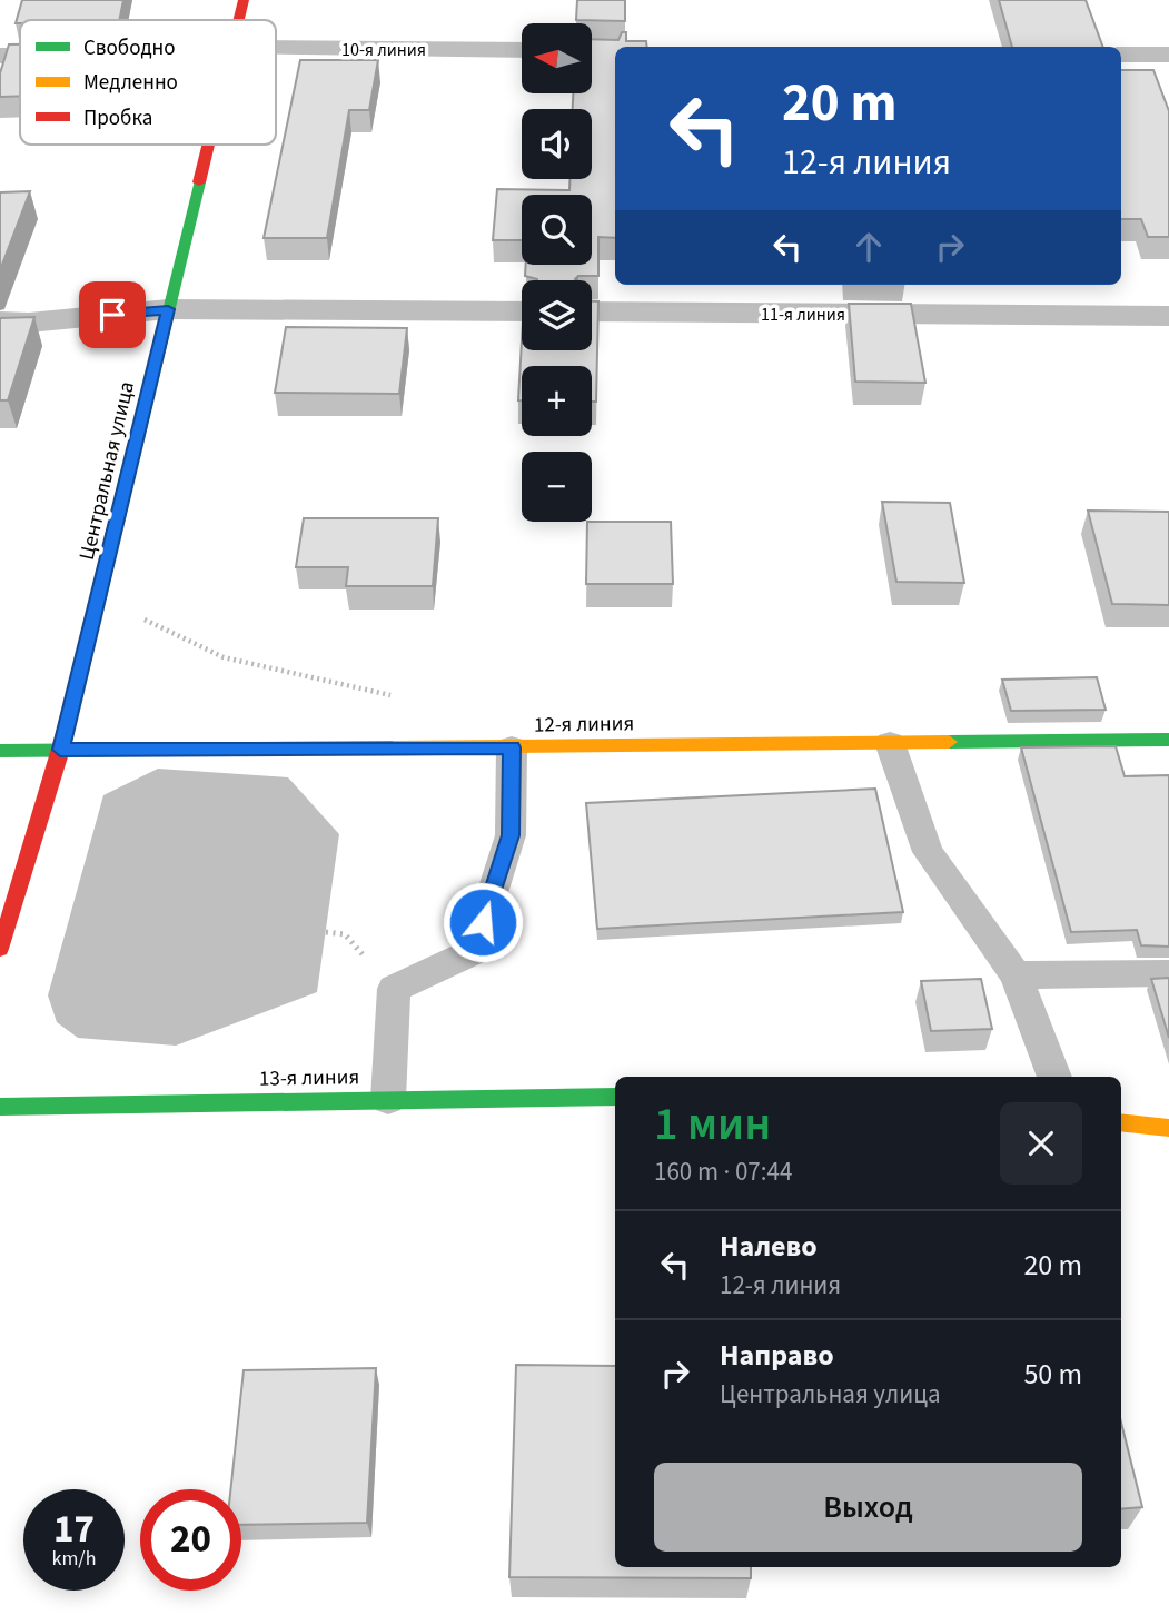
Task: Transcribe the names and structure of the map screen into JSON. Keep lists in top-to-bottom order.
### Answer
{
  "streets": {
    "street": [
      "10-я линия",
      "11-я линия",
      "Центральная улица",
      "12-я линия",
      "13-я линия"
    ]
  },
  "crossings": [
    ["Центральная улица", "12-я линия"]
  ],
  "legend": ["Свободно", "Медленно", "Пробка"],
  "north": "left",
  "page": {
    "map_buttons": ["+", "−"],
    "turn": ["20 m", "12-я линия"],
    "heading": ["1 мин", "160 m · 07:44"],
    "list": [
      {
        "name": "Налево",
        "note": "12-я линия",
        "value": "20 m"
      },
      {
        "name": "Направо",
        "note": "Центральная улица",
        "value": "50 m"
      }
    ],
    "buttons": "Выход",
    "speed": "17 km/h",
    "limit": "20"
  }
}
